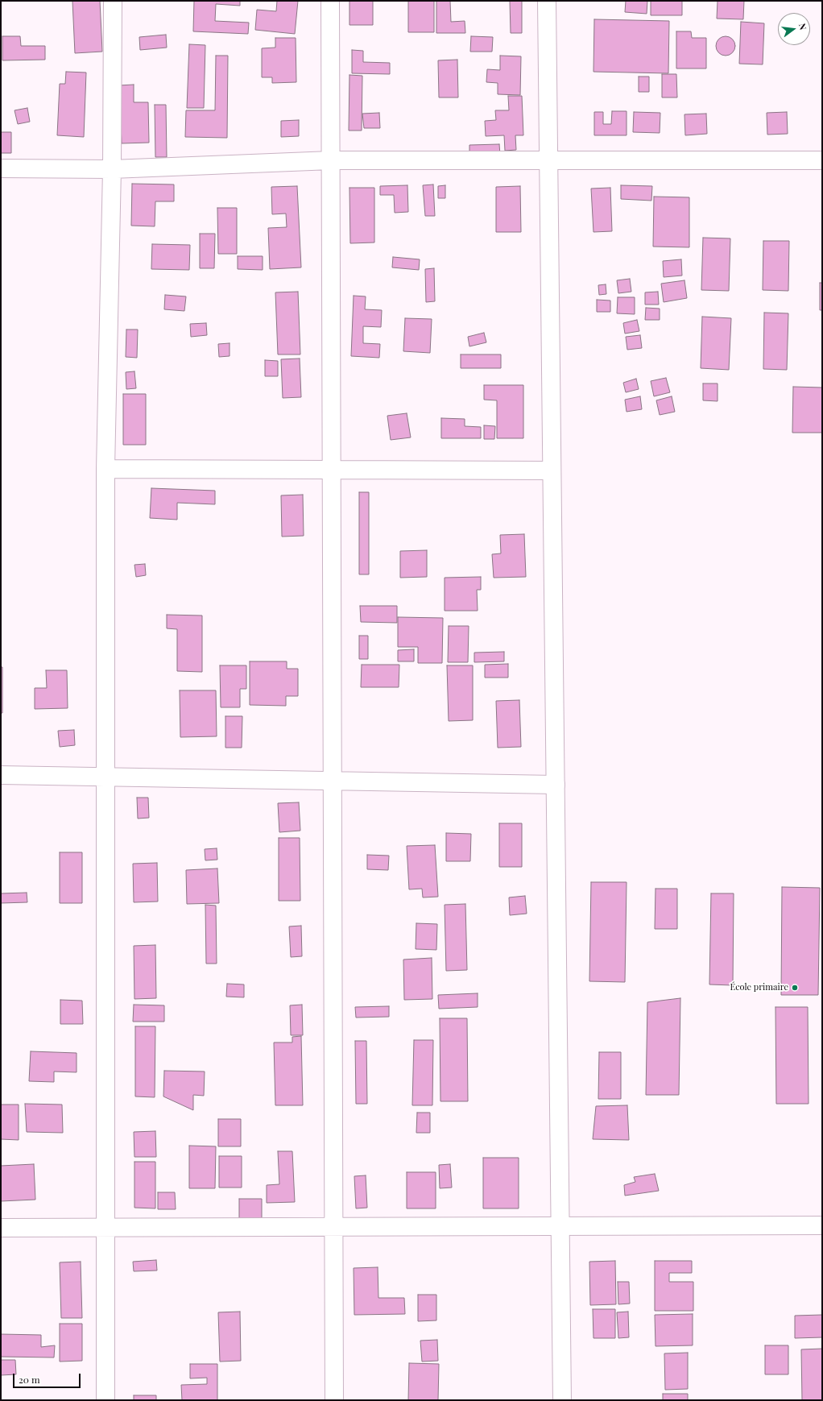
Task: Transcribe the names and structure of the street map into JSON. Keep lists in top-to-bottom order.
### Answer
{
  "places": ["École primaire"],
  "scale_bar": "20 m",
  "north": "right"
}
